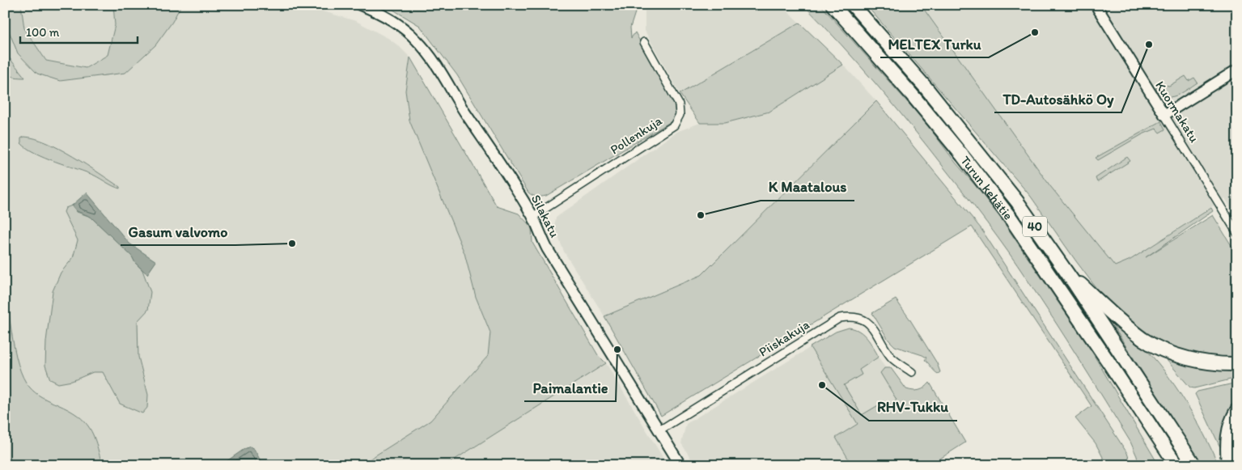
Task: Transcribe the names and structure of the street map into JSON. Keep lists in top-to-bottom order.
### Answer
{
  "streets": {
    "highway": ["Turun kehätie", "40"],
    "street": [
      "Kuormakatu",
      "Pollenkuja",
      "Silakatu",
      "Piiskakuja"
    ]
  },
  "crossings": [
    ["Pollenkuja", "Silakatu"],
    ["Silakatu", "Piiskakuja"]
  ],
  "places": [
    "MELTEX Turku",
    "TD-Autosähkö Oy",
    "K Maatalous",
    "Gasum valvomo",
    "Paimalantie",
    "RHV-Tukku"
  ],
  "scale_bar": "100 m"
}
